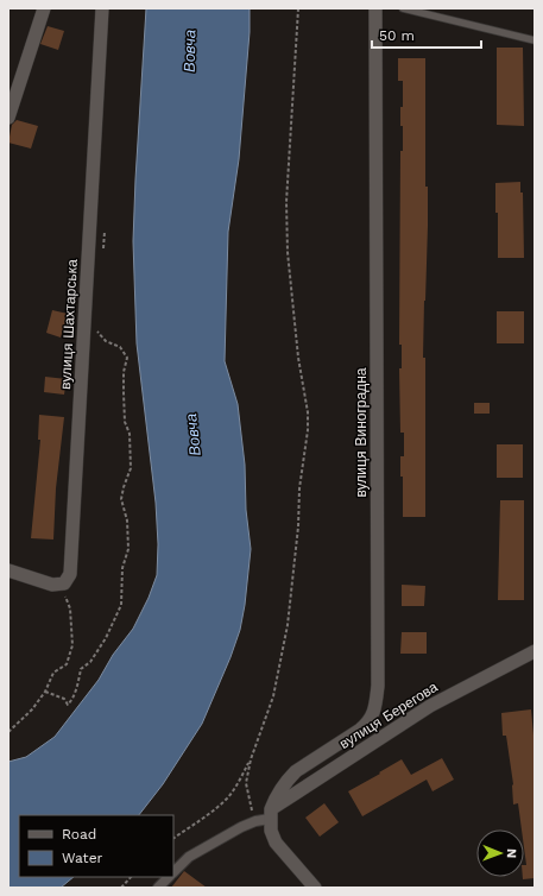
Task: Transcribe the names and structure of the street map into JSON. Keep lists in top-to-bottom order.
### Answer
{
  "streets": {
    "street": ["вулиця Шахтарська", "вулиця Виноградна", "вулиця Берегова"]
  },
  "crossings": [
    ["вулиця Виноградна", "вулиця Берегова"]
  ],
  "water": ["Вовча"],
  "legend": ["Road", "Water"],
  "scale_bar": "50 m",
  "north": "right"
}
